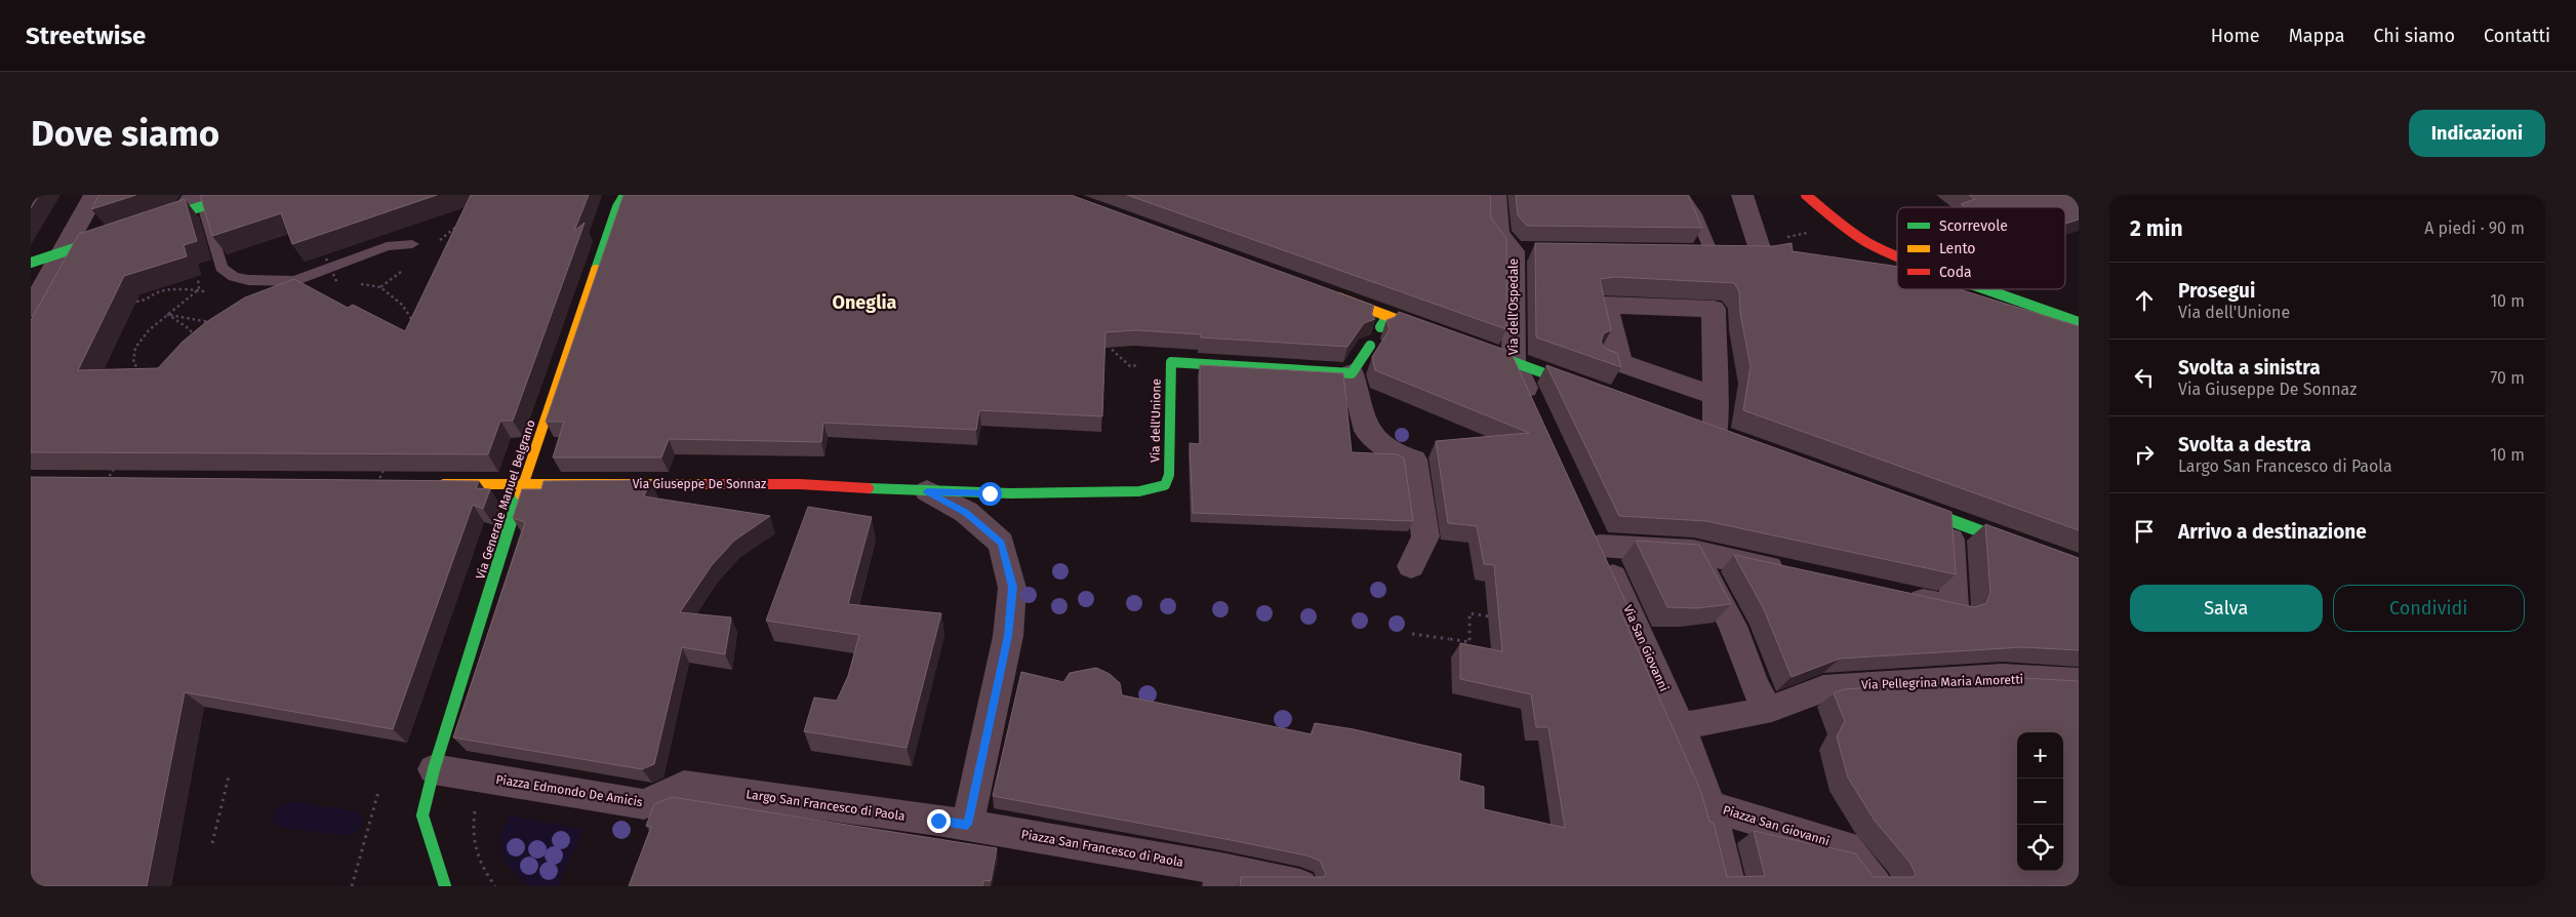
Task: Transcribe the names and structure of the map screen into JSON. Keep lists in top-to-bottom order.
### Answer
{
  "streets": {
    "main road": ["Via dell'Unione", "Via Giuseppe De Sonnaz", "Via Generale Manuel Belgrano"],
    "street": [
      "Via dell'Ospedale",
      "Via San Giovanni",
      "Via Pellegrina Maria Amoretti",
      "Piazza Edmondo De Amicis",
      "Largo San Francesco di Paola",
      "Piazza San Giovanni",
      "Piazza San Francesco di Paola"
    ]
  },
  "crossings": [
    ["Via dell'Unione", "Via Giuseppe De Sonnaz"],
    ["Via Giuseppe De Sonnaz", "Via Generale Manuel Belgrano"],
    ["Via Giuseppe De Sonnaz", "Largo San Francesco di Paola"],
    ["Via Giuseppe De Sonnaz", "Piazza San Francesco di Paola"],
    ["Via Generale Manuel Belgrano", "Piazza Edmondo De Amicis"],
    ["Via San Giovanni", "Piazza San Giovanni"],
    ["Piazza Edmondo De Amicis", "Largo San Francesco di Paola"],
    ["Largo San Francesco di Paola", "Piazza San Francesco di Paola"]
  ],
  "districts": ["Oneglia"],
  "legend": ["Scorrevole", "Lento", "Coda"],
  "page": {
    "header": "Streetwise",
    "nav": [
      "Home",
      "Mappa",
      "Chi siamo",
      "Contatti"
    ],
    "buttons": [
      "Indicazioni",
      ["Salva", "Condividi"]
    ],
    "title": "Dove siamo",
    "heading": ["2 min", "A piedi · 90 m"],
    "list": [
      ["Prosegui", "Via dell'Unione", "10 m"],
      ["Svolta a sinistra", "Via Giuseppe De Sonnaz", "70 m"],
      ["Svolta a destra", "Largo San Francesco di Paola", "10 m"],
      "Arrivo a destinazione"
    ],
    "map_buttons": ["+", "−"]
  }
}
